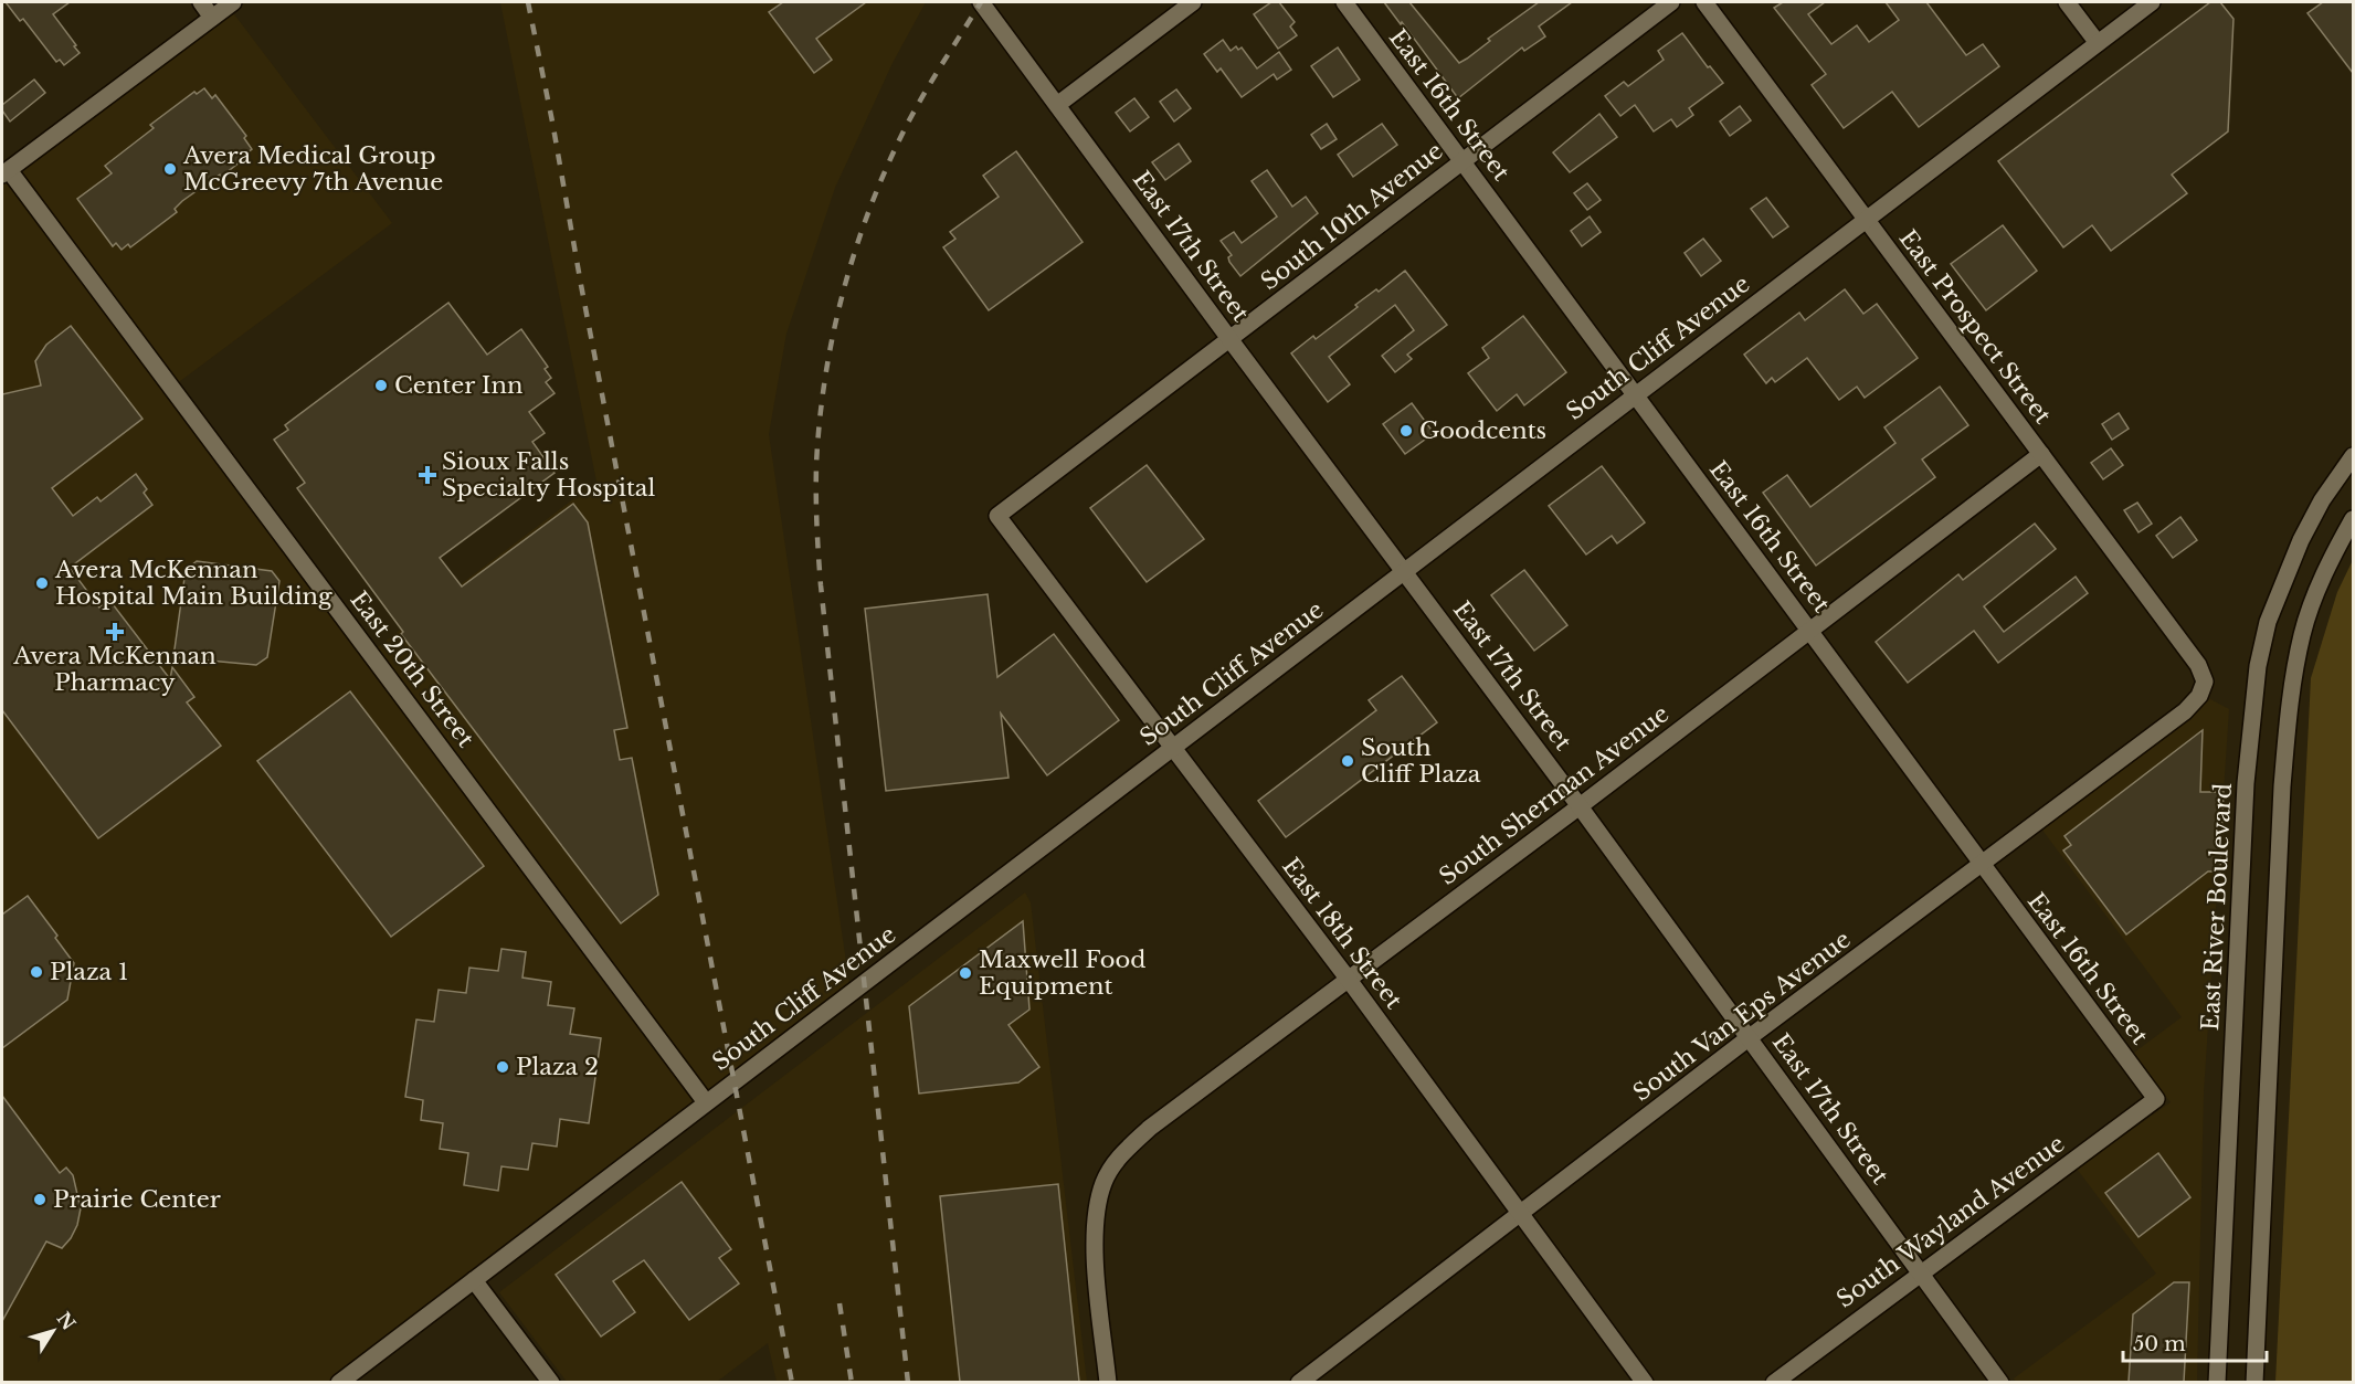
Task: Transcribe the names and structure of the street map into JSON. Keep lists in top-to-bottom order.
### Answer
{
  "streets": {
    "street": [
      "East 16th Street",
      "South 10th Avenue",
      "East 17th Street",
      "East Prospect Street",
      "South Cliff Avenue",
      "East 20th Street",
      "South Sherman Avenue",
      "East River Boulevard",
      "East 18th Street",
      "South Van Eps Avenue",
      "South Wayland Avenue"
    ]
  },
  "crossings": [
    ["East 16th Street", "South 10th Avenue"],
    ["East 16th Street", "South Cliff Avenue"],
    ["East 16th Street", "South Sherman Avenue"],
    ["East 16th Street", "South Van Eps Avenue"],
    ["East 16th Street", "South Wayland Avenue"],
    ["South 10th Avenue", "East 17th Street"],
    ["South 10th Avenue", "East 18th Street"],
    ["East 17th Street", "South Cliff Avenue"],
    ["East 17th Street", "South Sherman Avenue"],
    ["East 17th Street", "South Van Eps Avenue"],
    ["East 17th Street", "South Wayland Avenue"],
    ["East Prospect Street", "South Cliff Avenue"],
    ["East Prospect Street", "South Sherman Avenue"],
    ["East Prospect Street", "South Van Eps Avenue"],
    ["South Cliff Avenue", "East 20th Street"],
    ["South Cliff Avenue", "East 18th Street"],
    ["South Sherman Avenue", "East 18th Street"],
    ["East 18th Street", "South Van Eps Avenue"]
  ],
  "places": {
    "other": [
      "Avera Medical Group McGreevy 7th Avenue",
      "Center Inn",
      "Goodcents",
      "Avera McKennan Hospital Main Building",
      "South Cliff Plaza",
      "Plaza 1",
      "Maxwell Food Equipment",
      "Plaza 2",
      "Prairie Center"
    ],
    "health": ["Sioux Falls Specialty Hospital", "Avera McKennan Pharmacy"]
  },
  "scale_bar": "50 m",
  "north": "top right"
}
